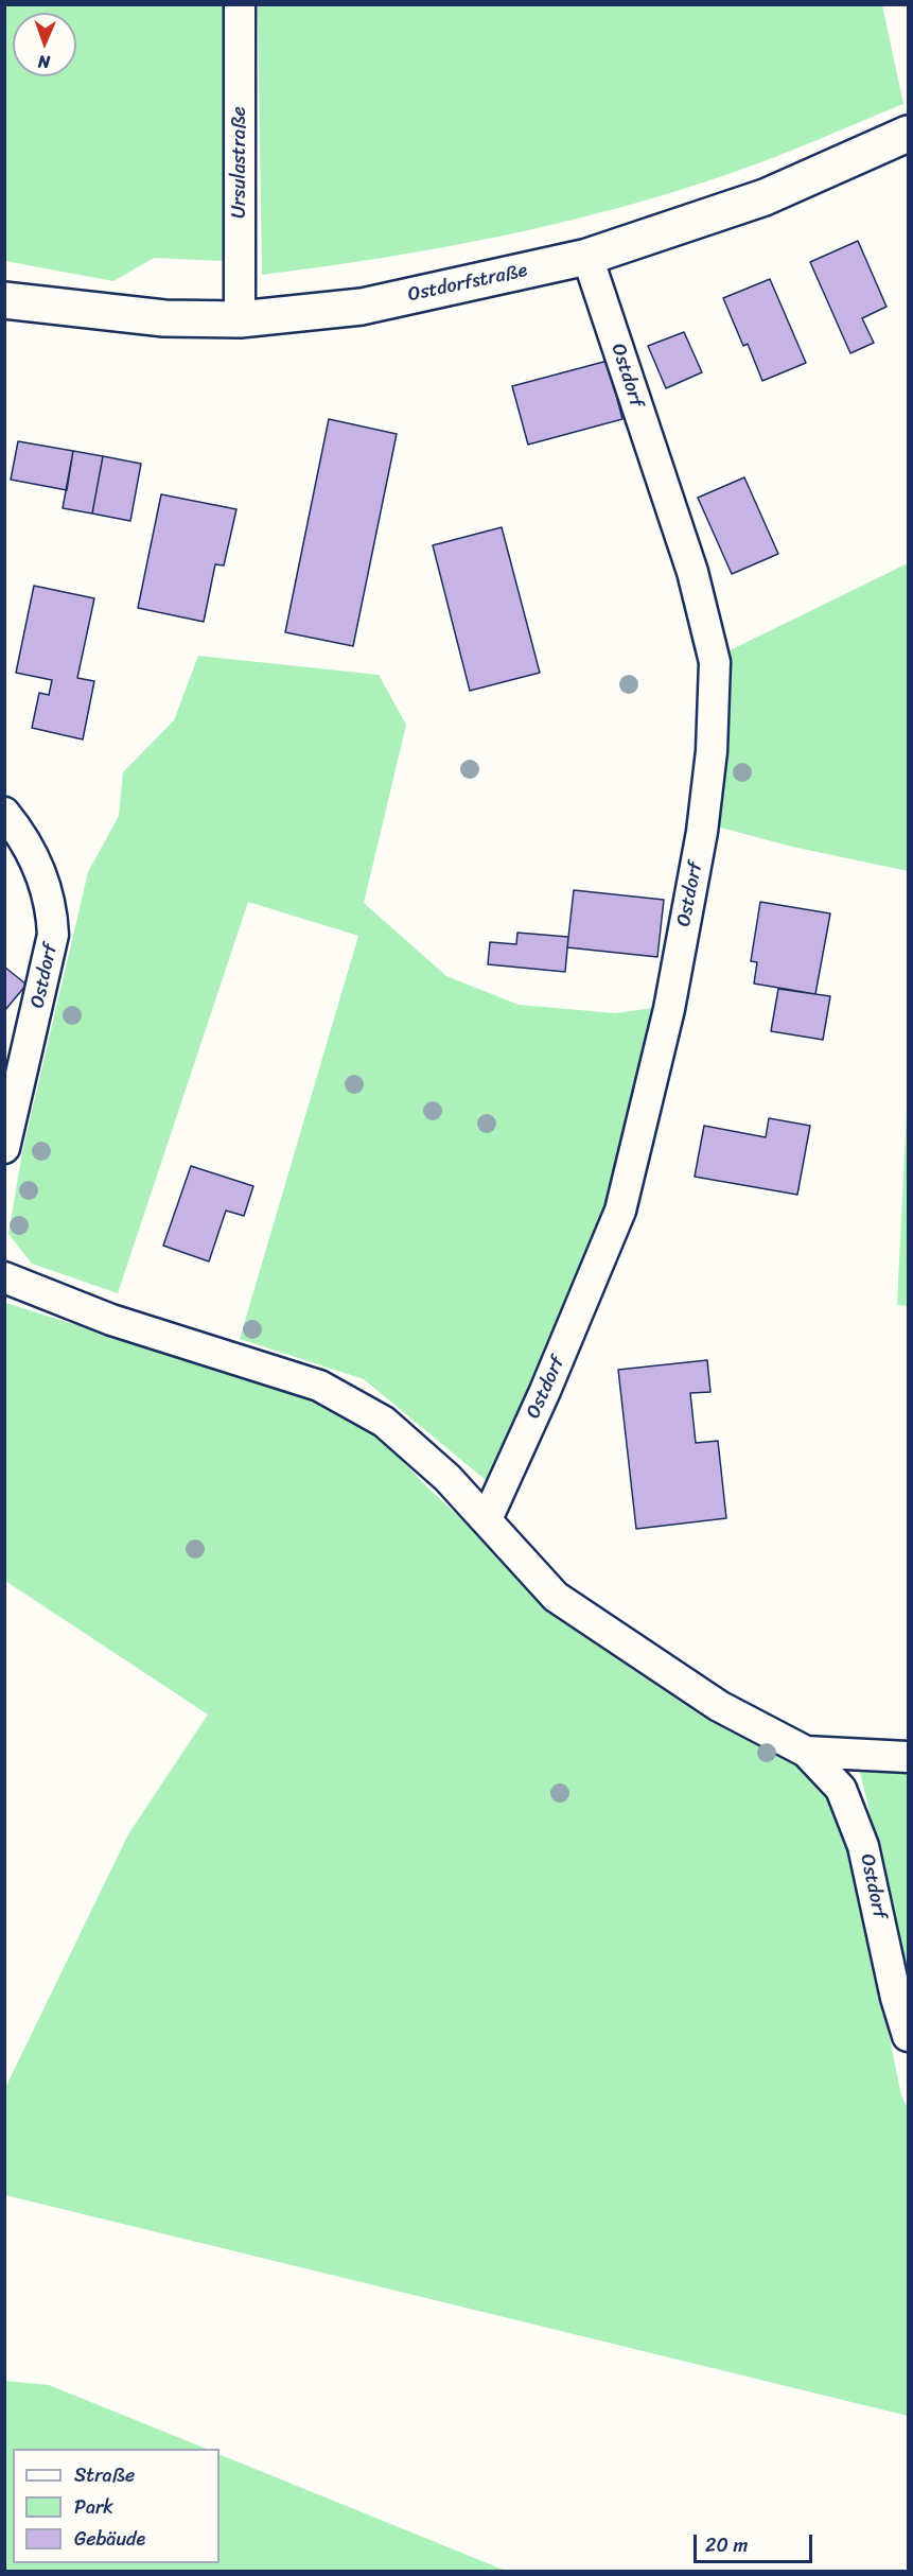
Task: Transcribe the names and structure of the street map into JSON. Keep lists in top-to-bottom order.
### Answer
{
  "streets": {
    "street": ["Ursulastraße", "Ostdorfstraße", "Ostdorf"]
  },
  "crossings": [
    ["Ursulastraße", "Ostdorfstraße"],
    ["Ostdorfstraße", "Ostdorf"]
  ],
  "legend": ["Straße", "Park", "Gebäude"],
  "scale_bar": "20 m",
  "north": "bottom"
}
